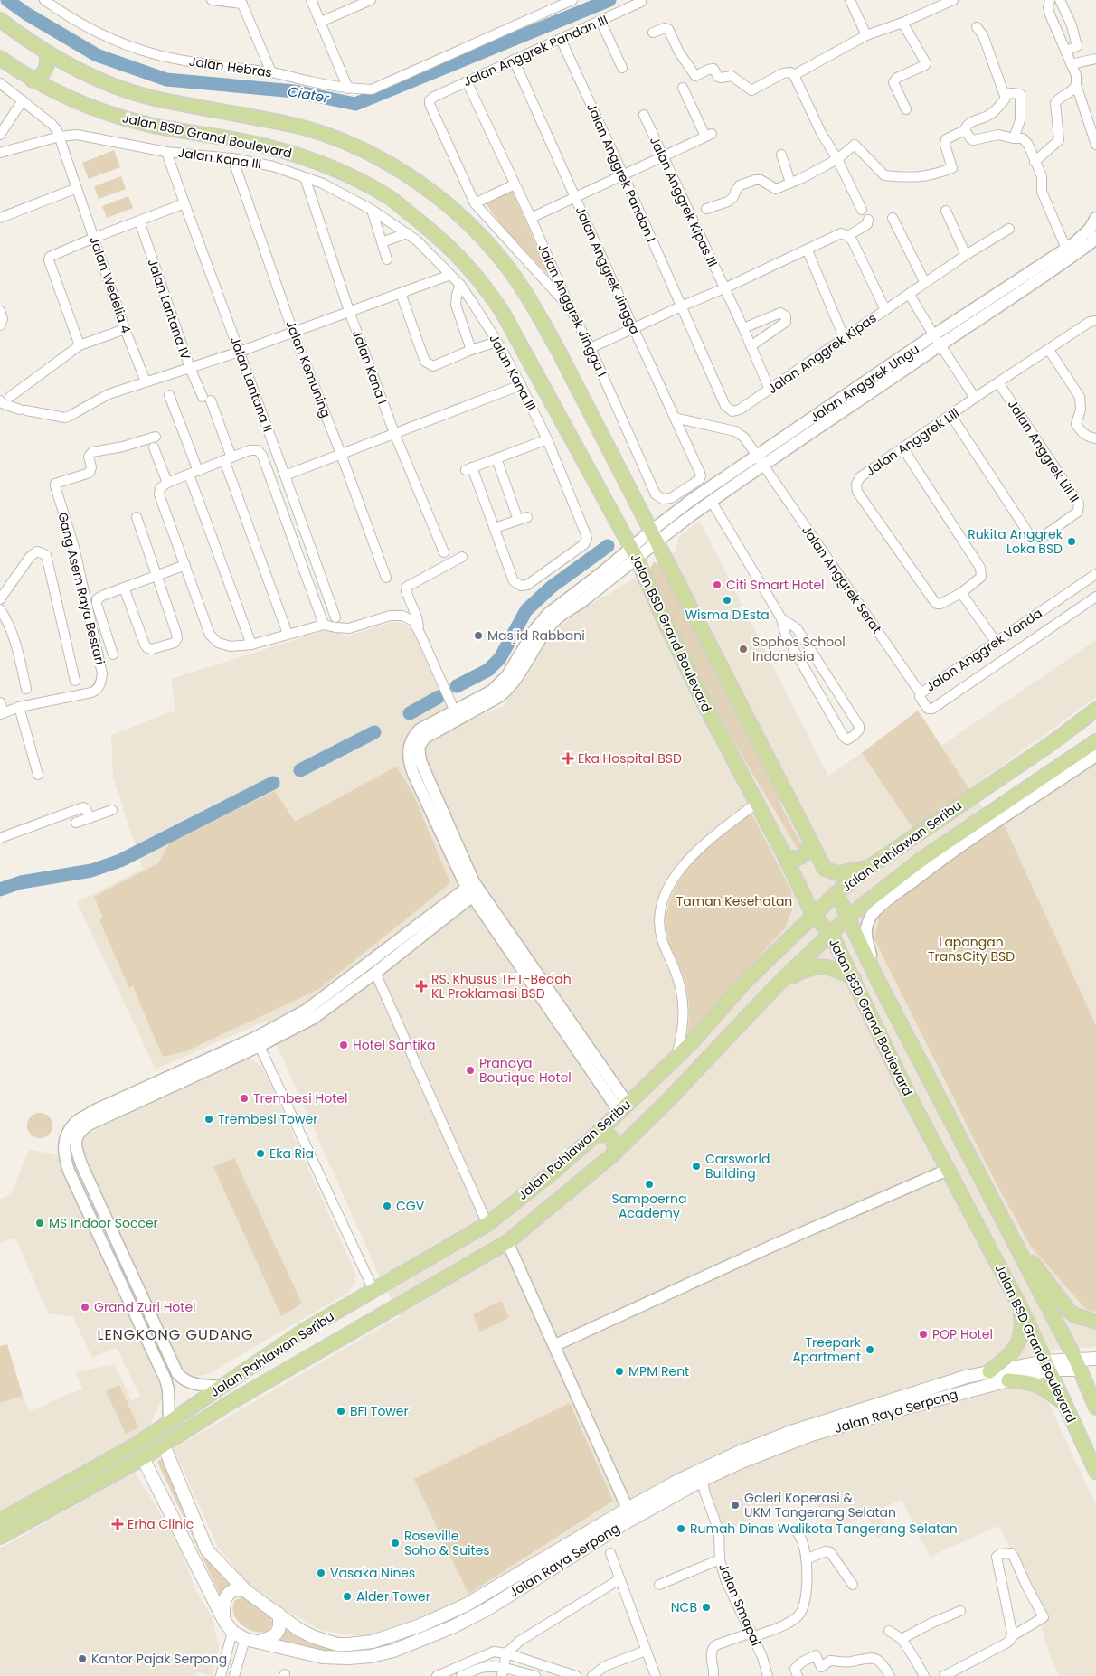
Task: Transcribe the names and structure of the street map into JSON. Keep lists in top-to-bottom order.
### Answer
{
  "streets": {
    "main road": ["Jalan BSD Grand Boulevard", "Jalan Pahlawan Seribu", "Jalan Raya Serpong"],
    "street": [
      "Jalan Anggrek Pandan III",
      "Jalan Hebras",
      "Jalan Kana III",
      "Jalan Anggrek Pandan I",
      "Jalan Anggrek Kipas III",
      "Jalan Anggrek Jingga",
      "Jalan Wedelia 4",
      "Jalan Lantana IV",
      "Jalan Anggrek Jingga I",
      "Jalan Anggrek Kipas",
      "Jalan Kana I",
      "Jalan Kemuning",
      "Jalan Anggrek Ungu",
      "Jalan Lantana II",
      "Jalan Anggrek Lili",
      "Jalan Anggrek Lili II",
      "Jalan Anggrek Serat",
      "Gang Asem Raya Bestari",
      "Jalan Anggrek Vanda",
      "Jalan Smapal"
    ]
  },
  "crossings": [
    ["Jalan Anggrek Pandan III", "Jalan Anggrek Pandan I"],
    ["Jalan Anggrek Pandan III", "Jalan Anggrek Jingga"],
    ["Jalan Anggrek Pandan III", "Jalan Anggrek Jingga I"],
    ["Jalan BSD Grand Boulevard", "Jalan Anggrek Ungu"],
    ["Jalan BSD Grand Boulevard", "Jalan Pahlawan Seribu"],
    ["Jalan BSD Grand Boulevard", "Jalan Raya Serpong"],
    ["Jalan Kana III", "Jalan Wedelia 4"],
    ["Jalan Kana III", "Jalan Kana I"],
    ["Jalan Kana III", "Jalan Kemuning"],
    ["Jalan Kana III", "Jalan Lantana II"],
    ["Jalan Anggrek Pandan I", "Jalan Anggrek Kipas"],
    ["Jalan Anggrek Kipas III", "Jalan Anggrek Kipas"],
    ["Jalan Anggrek Jingga", "Jalan Anggrek Jingga I"],
    ["Jalan Anggrek Jingga", "Jalan Anggrek Serat"],
    ["Jalan Anggrek Ungu", "Jalan Anggrek Serat"],
    ["Jalan Anggrek Lili", "Jalan Anggrek Lili II"],
    ["Jalan Anggrek Serat", "Jalan Anggrek Vanda"],
    ["Jalan Pahlawan Seribu", "Jalan Raya Serpong"],
    ["Jalan Raya Serpong", "Jalan Smapal"]
  ],
  "districts": ["LENGKONG GUDANG"],
  "water": ["Ciater"],
  "parks": ["Taman Kesehatan", "Lapangan TransCity BSD"],
  "places": {
    "other": [
      "Rukita Anggrek Loka BSD",
      "Citi Smart Hotel",
      "Wisma D'Esta",
      "Masjid Rabbani",
      "Sophos School Indonesia",
      "Hotel Santika",
      "Pranaya Boutique Hotel",
      "Trembesi Hotel",
      "Trembesi Tower",
      "Eka Ria",
      "Carsworld Building",
      "Sampoerna Academy",
      "CGV",
      "MS Indoor Soccer",
      "Grand Zuri Hotel",
      "POP Hotel",
      "Treepark Apartment",
      "MPM Rent",
      "BFI Tower",
      "Galeri Koperasi & UKM Tangerang Selatan",
      "Rumah Dinas Walikota Tangerang Selatan",
      "Roseville Soho & Suites",
      "Vasaka Nines",
      "Alder Tower",
      "NCB",
      "Kantor Pajak Serpong"
    ],
    "health": ["Eka Hospital BSD", "RS. Khusus THT-Bedah KL Proklamasi BSD", "Erha Clinic"]
  }
}
